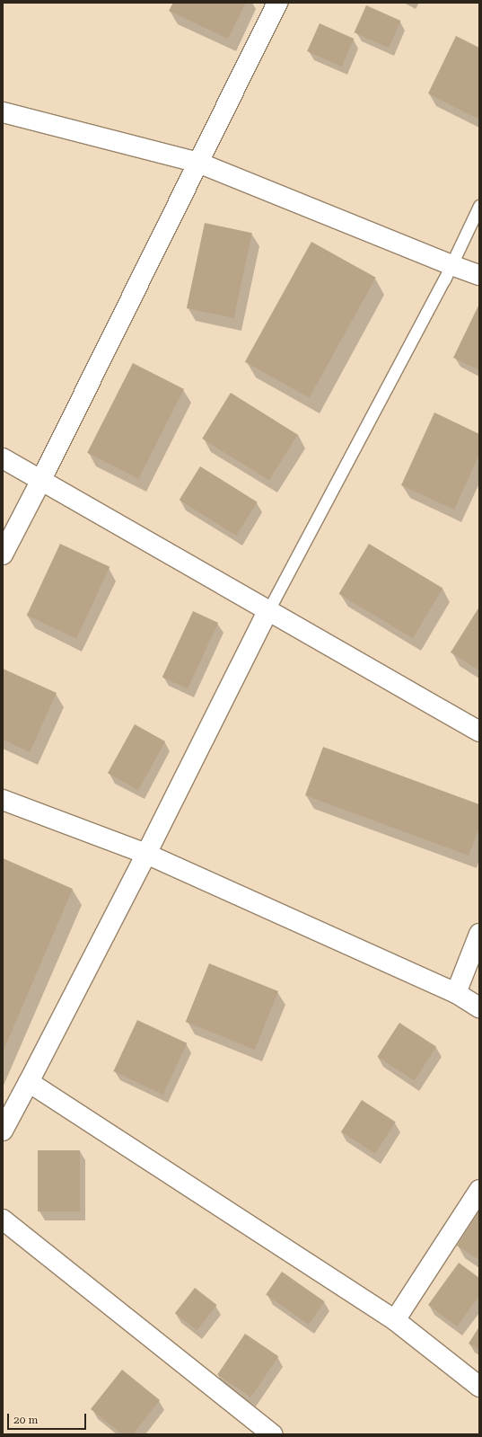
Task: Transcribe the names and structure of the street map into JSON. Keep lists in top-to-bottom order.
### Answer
{
  "scale_bar": "20 m"
}
